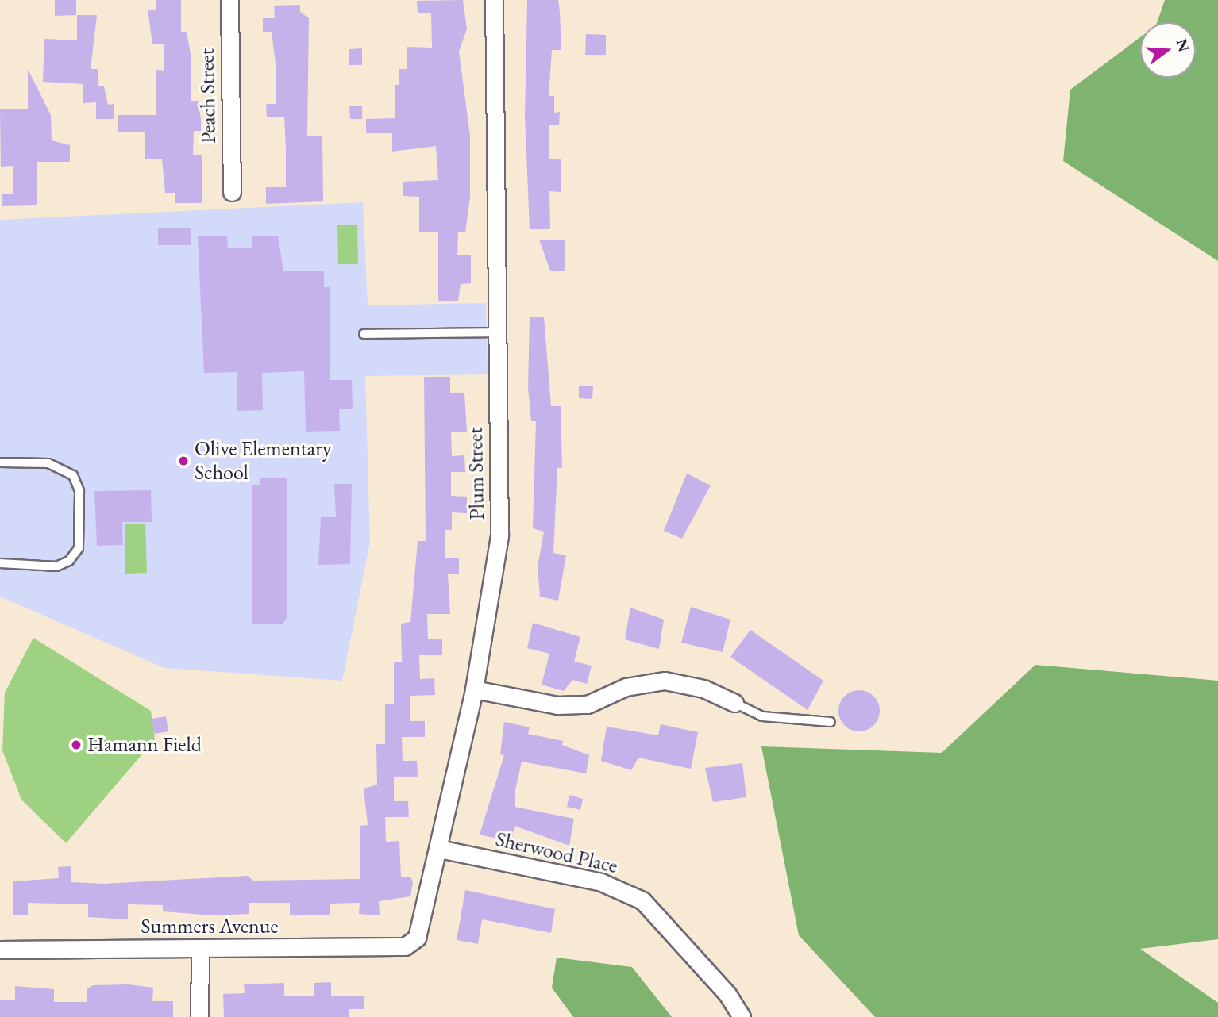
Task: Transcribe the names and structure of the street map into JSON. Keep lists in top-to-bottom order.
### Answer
{
  "streets": {
    "street": [
      "Peach Street",
      "Plum Street",
      "Sherwood Place",
      "Summers Avenue"
    ]
  },
  "crossings": [
    ["Plum Street", "Sherwood Place"],
    ["Plum Street", "Summers Avenue"]
  ],
  "places": ["Olive Elementary School", "Hamann Field"],
  "north": "right"
}
